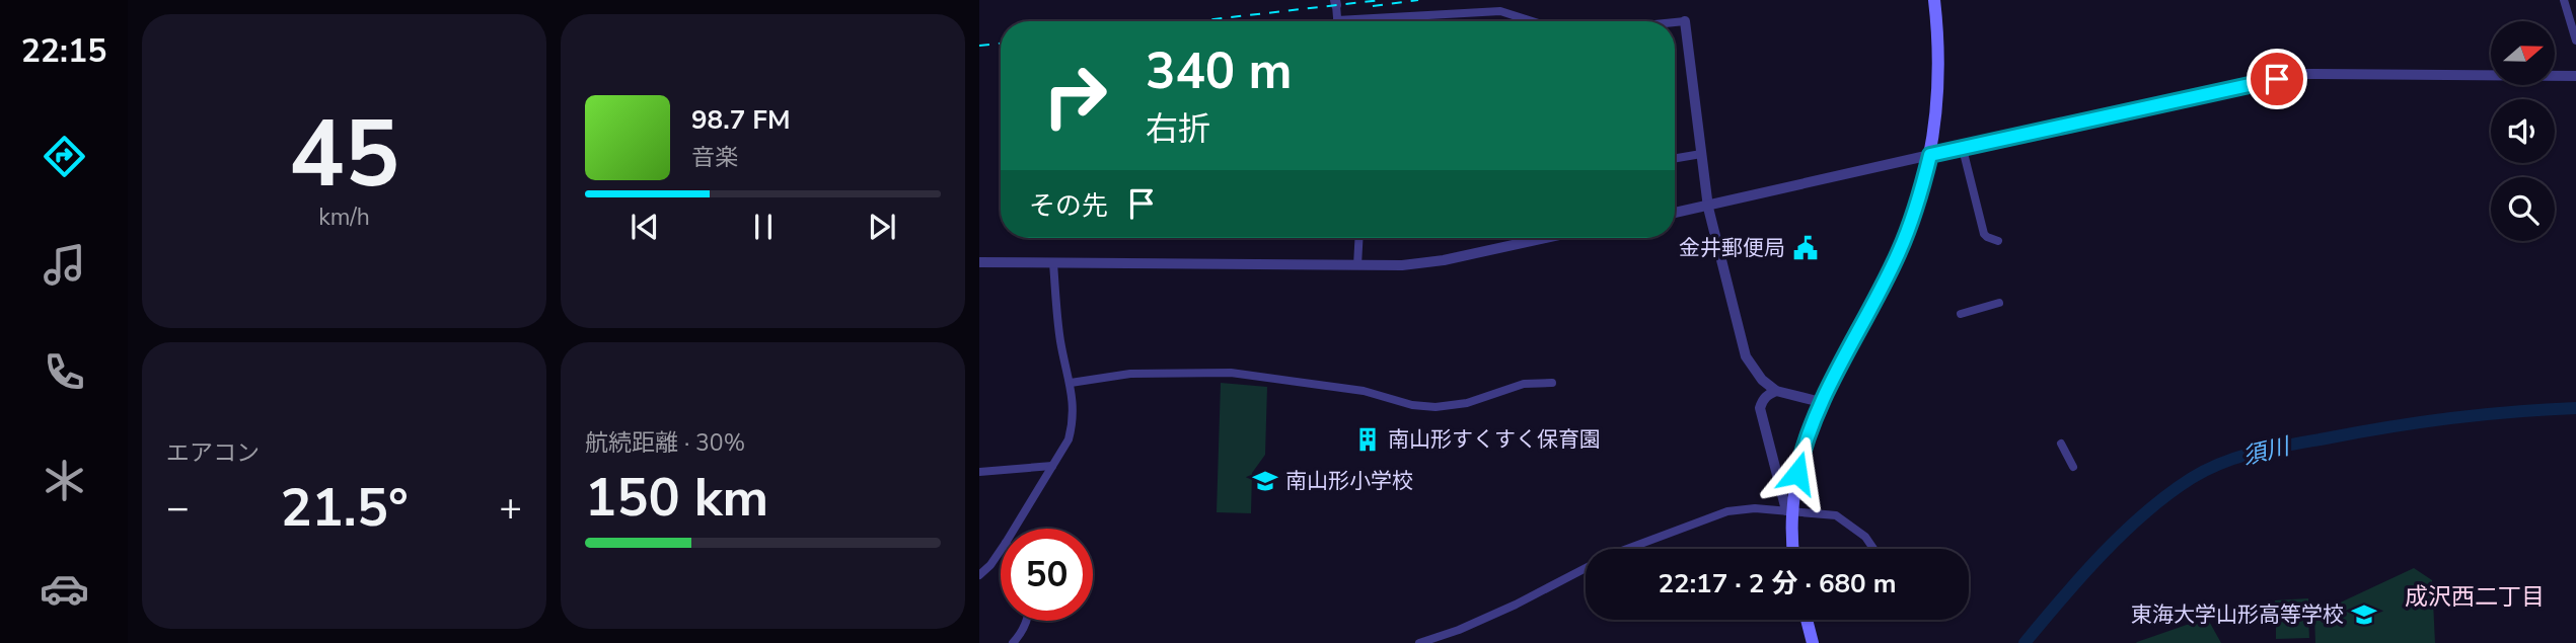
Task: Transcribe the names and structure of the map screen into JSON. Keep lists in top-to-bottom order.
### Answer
{
  "districts": ["成沢西二丁目"],
  "water": ["須川"],
  "places": {
    "public building": ["金井郵便局"],
    "building": ["南山形すくすく保育園"],
    "school or university": ["南山形小学校", "東海大学山形高等学校"]
  },
  "north": "right",
  "page": {
    "tabs": "22:15",
    "tile": [
      ["45", "km/h"],
      "エアコン",
      ["航続距離 · 30%", "150 km"]
    ],
    "turn": ["340 m", "右折"],
    "song": ["98.7 FM", "音楽"],
    "then": "その先",
    "heat": ["−", "21.5°", "+"],
    "limit": "50",
    "trip": "22:17 · 2 分 · 680 m"
  }
}
